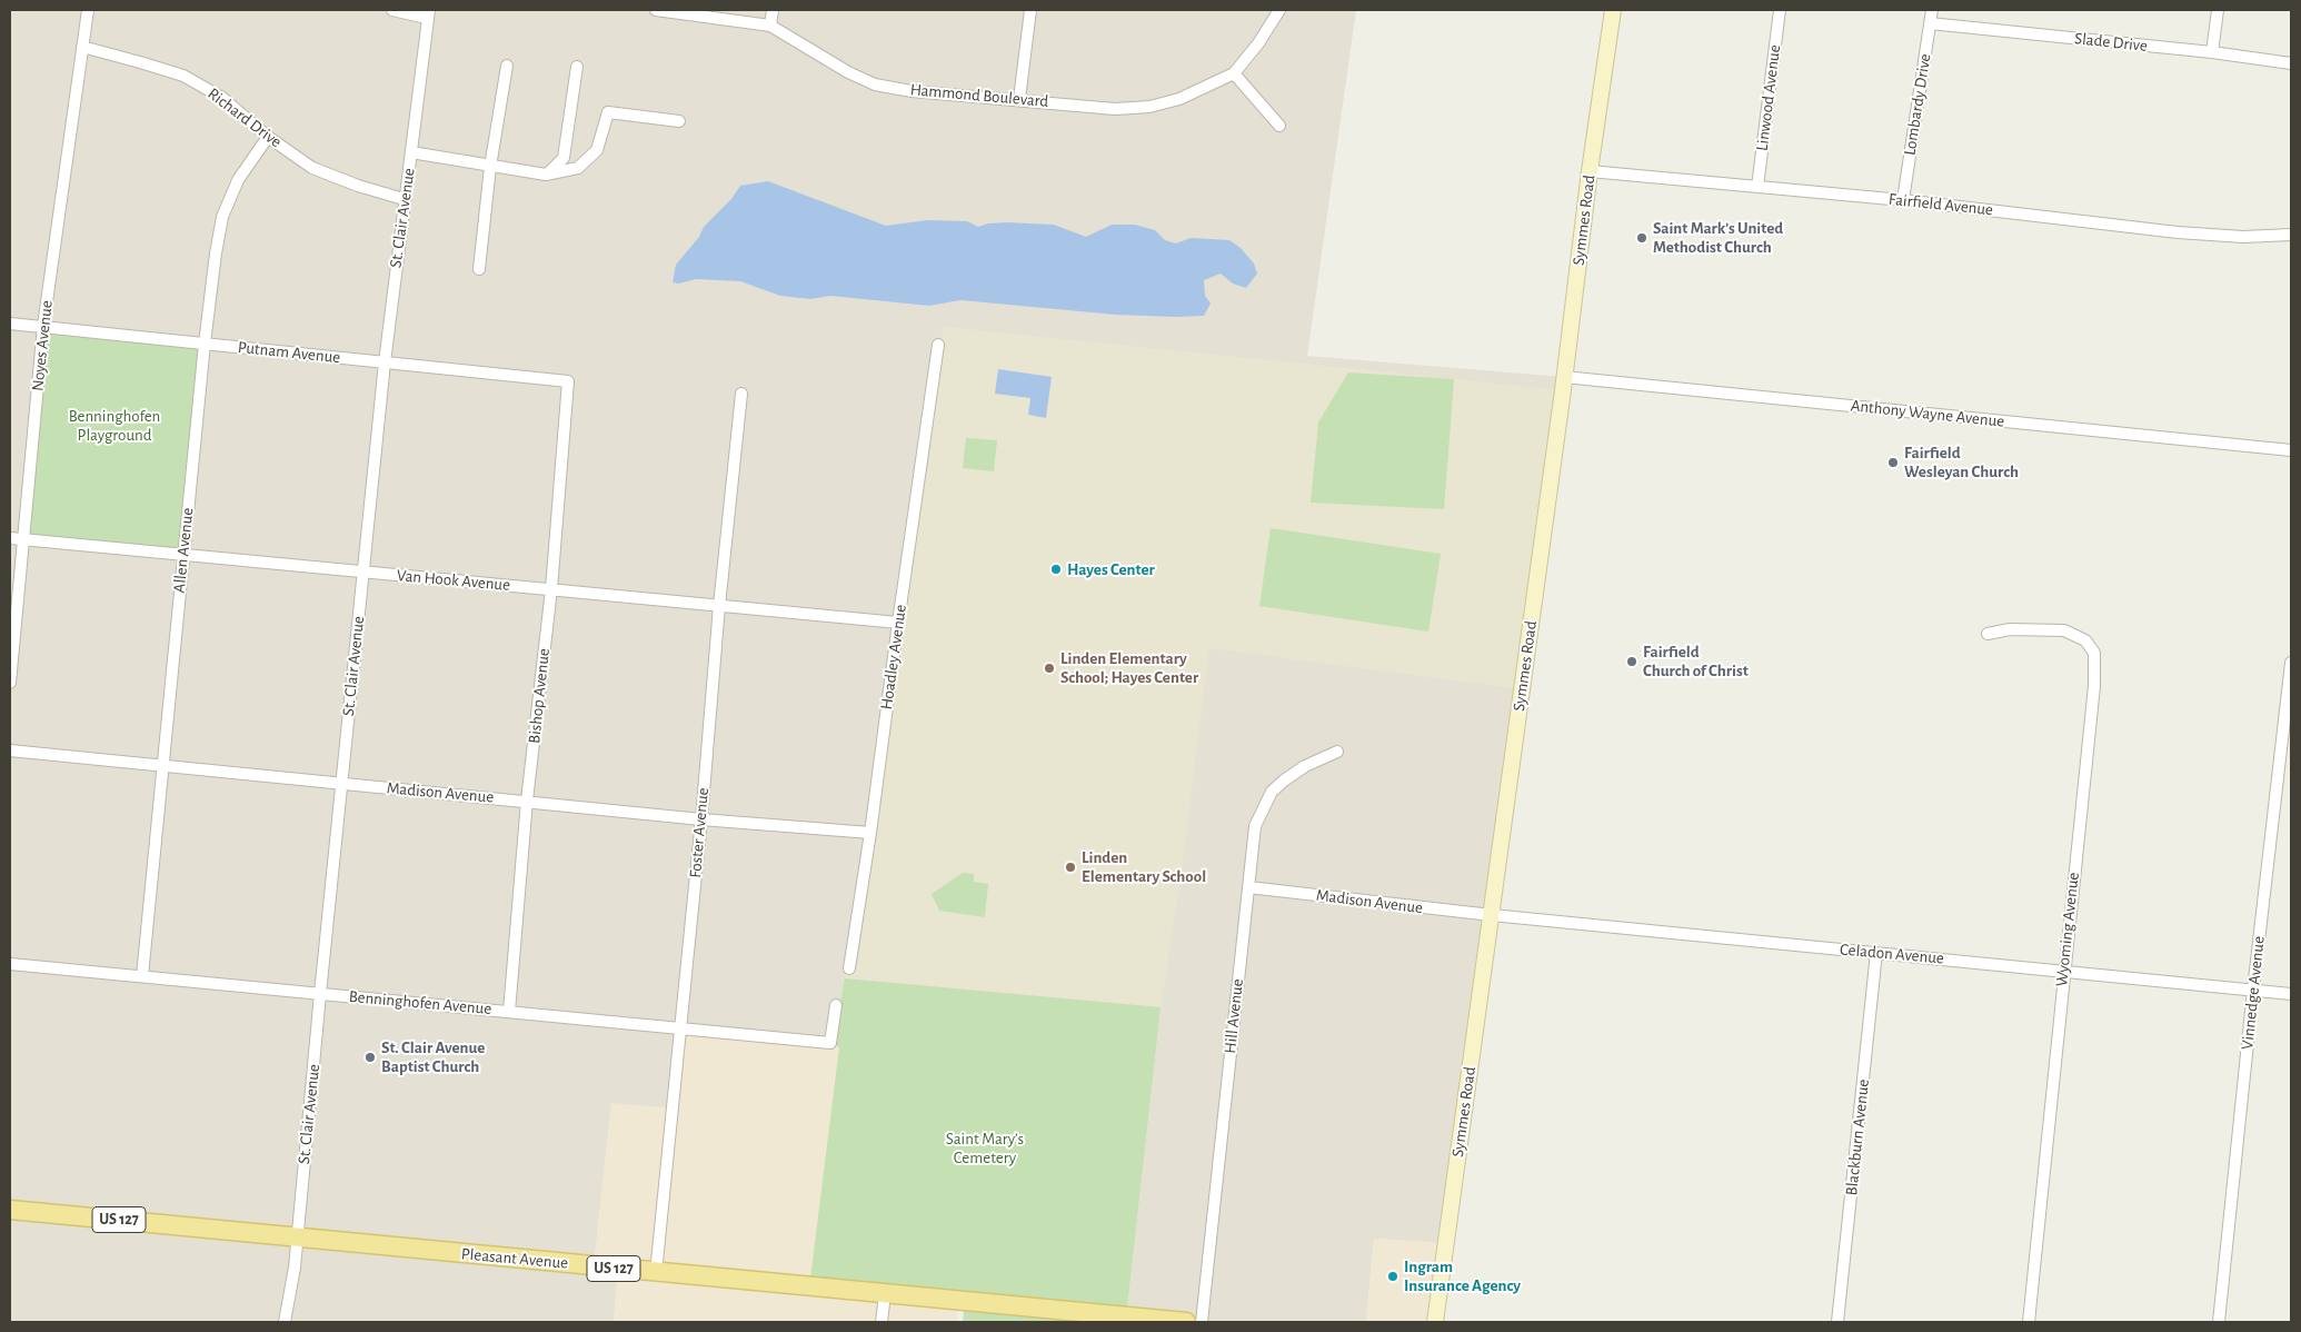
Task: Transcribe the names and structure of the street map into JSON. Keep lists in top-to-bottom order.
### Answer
{
  "streets": {
    "main road": ["Symmes Road", "US 127", "Pleasant Avenue"],
    "street": [
      "Slade Drive",
      "Hammond Boulevard",
      "Linwood Avenue",
      "Lombardy Drive",
      "Richard Drive",
      "Fairfield Avenue",
      "St. Clair Avenue",
      "Noyes Avenue",
      "Putnam Avenue",
      "Anthony Wayne Avenue",
      "Allen Avenue",
      "Van Hook Avenue",
      "Hoadley Avenue",
      "Bishop Avenue",
      "Madison Avenue",
      "Foster Avenue",
      "Wyoming Avenue",
      "Celadon Avenue",
      "Vinnedge Avenue",
      "Benninghofen Avenue",
      "Hill Avenue",
      "Blackburn Avenue"
    ]
  },
  "crossings": [
    ["Slade Drive", "Lombardy Drive"],
    ["Linwood Avenue", "Fairfield Avenue"],
    ["Lombardy Drive", "Fairfield Avenue"],
    ["Richard Drive", "St. Clair Avenue"],
    ["Richard Drive", "Noyes Avenue"],
    ["Richard Drive", "Allen Avenue"],
    ["Fairfield Avenue", "Symmes Road"],
    ["St. Clair Avenue", "Putnam Avenue"],
    ["St. Clair Avenue", "Van Hook Avenue"],
    ["St. Clair Avenue", "Madison Avenue"],
    ["St. Clair Avenue", "Benninghofen Avenue"],
    ["St. Clair Avenue", "Pleasant Avenue"],
    ["Symmes Road", "Anthony Wayne Avenue"],
    ["Symmes Road", "Madison Avenue"],
    ["Symmes Road", "Celadon Avenue"],
    ["Noyes Avenue", "Putnam Avenue"],
    ["Noyes Avenue", "Van Hook Avenue"],
    ["Putnam Avenue", "Allen Avenue"],
    ["Putnam Avenue", "Bishop Avenue"],
    ["Allen Avenue", "Van Hook Avenue"],
    ["Allen Avenue", "Madison Avenue"],
    ["Allen Avenue", "Benninghofen Avenue"],
    ["Van Hook Avenue", "Hoadley Avenue"],
    ["Van Hook Avenue", "Bishop Avenue"],
    ["Van Hook Avenue", "Foster Avenue"],
    ["Hoadley Avenue", "Madison Avenue"],
    ["Bishop Avenue", "Madison Avenue"],
    ["Bishop Avenue", "Benninghofen Avenue"],
    ["Madison Avenue", "Foster Avenue"],
    ["Madison Avenue", "Celadon Avenue"],
    ["Madison Avenue", "Hill Avenue"],
    ["Foster Avenue", "Benninghofen Avenue"],
    ["Foster Avenue", "Pleasant Avenue"],
    ["Wyoming Avenue", "Celadon Avenue"],
    ["Celadon Avenue", "Vinnedge Avenue"],
    ["Celadon Avenue", "Blackburn Avenue"]
  ],
  "parks": ["Benninghofen Playground", "Saint Mary’s Cemetery"],
  "places": [
    "Saint Mark’s United Methodist Church",
    "Fairfield Wesleyan Church",
    "Hayes Center",
    "Fairfield Church of Christ",
    "Linden Elementary School; Hayes Center",
    "Linden Elementary School",
    "St. Clair Avenue Baptist Church",
    "Ingram Insurance Agency"
  ]
}
